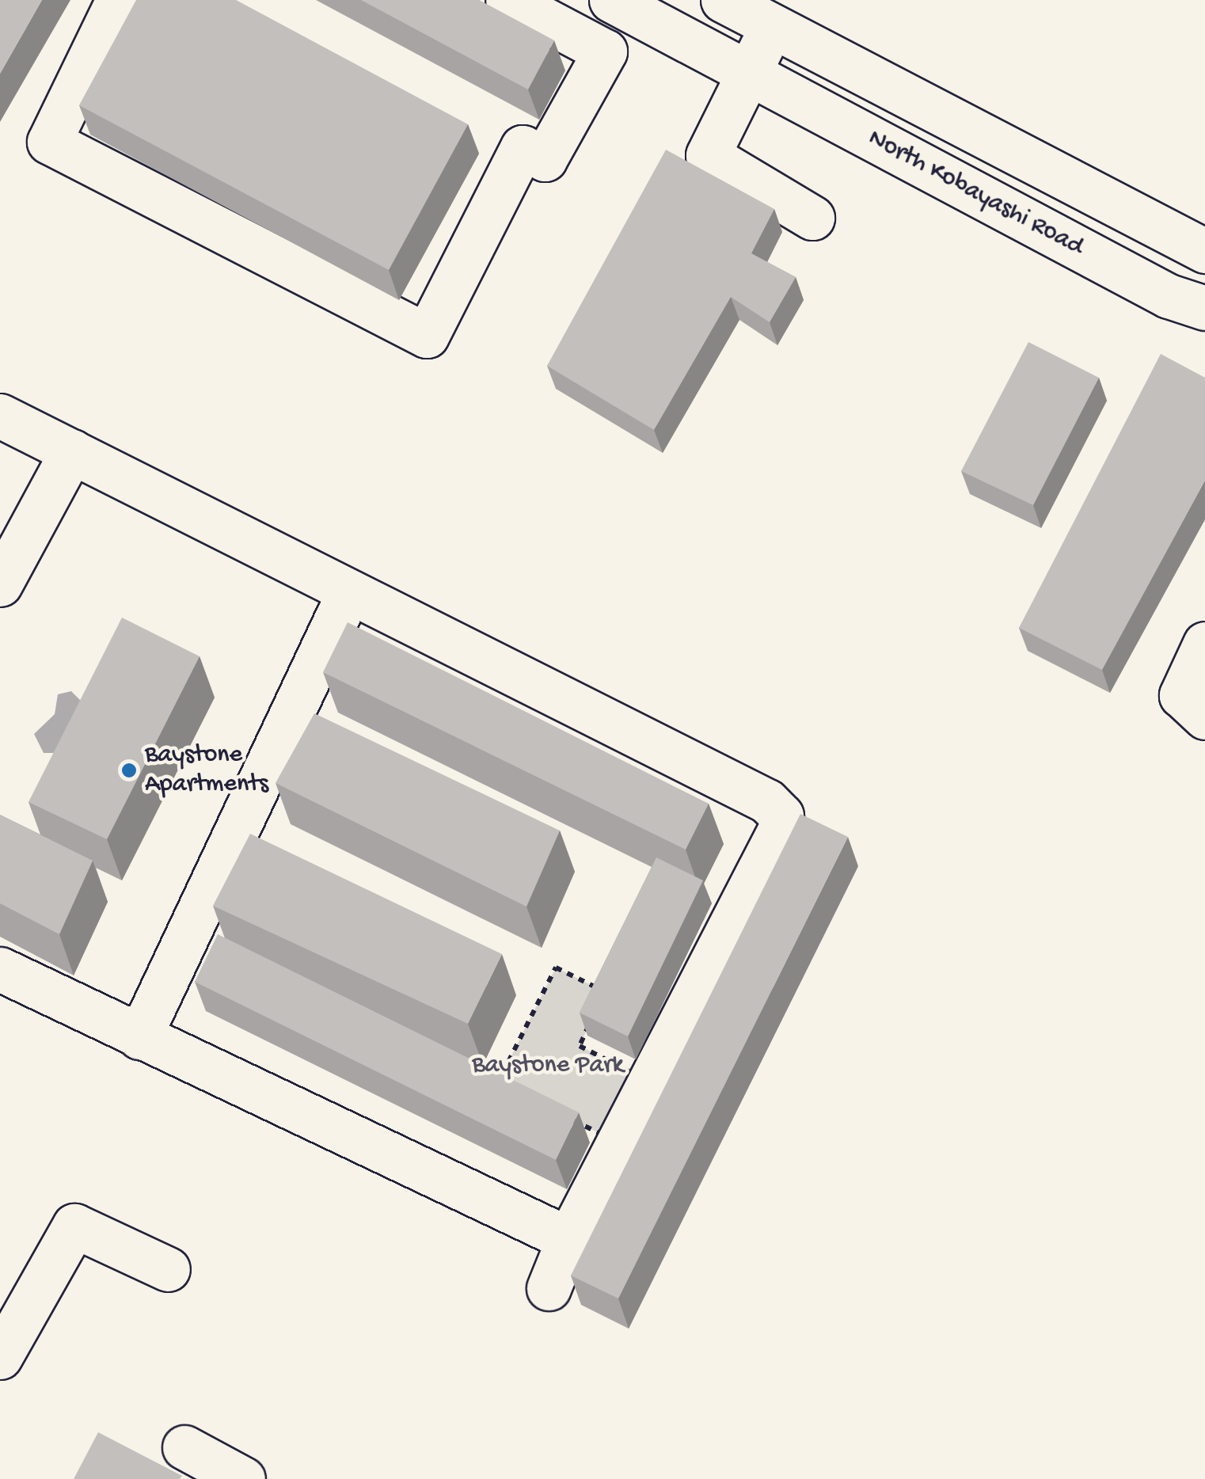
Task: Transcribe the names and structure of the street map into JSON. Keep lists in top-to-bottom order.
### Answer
{
  "streets": {
    "street": ["North Kobayashi Road"]
  },
  "parks": ["Baystone Park"],
  "places": ["Baystone Apartments"]
}
